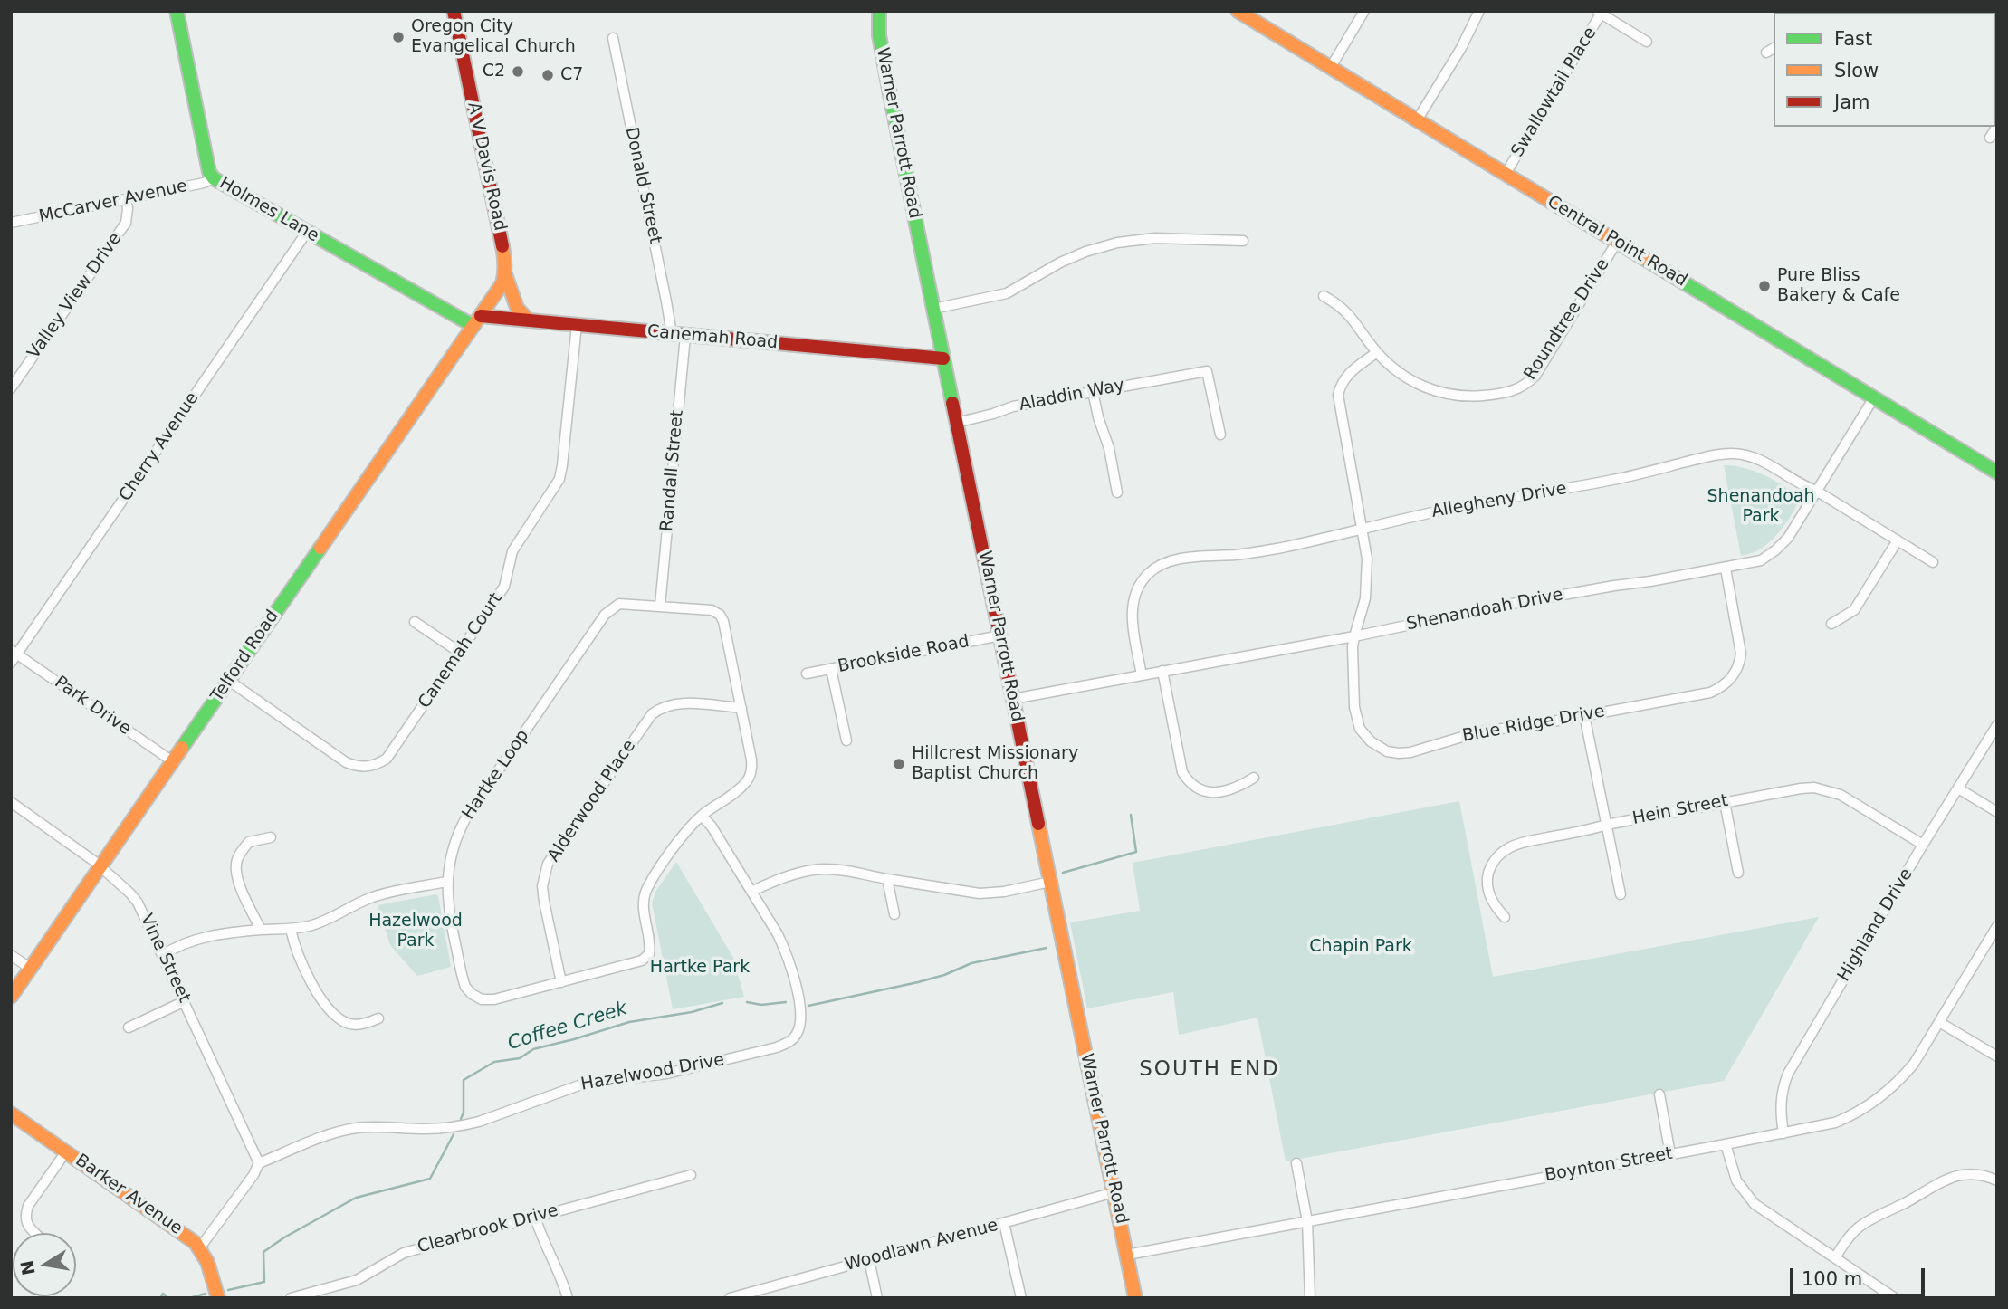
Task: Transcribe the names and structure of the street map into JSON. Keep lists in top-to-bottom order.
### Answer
{
  "streets": {
    "street": [
      "Swallowtail Place",
      "Warner Parrott Road",
      "A V Davis Road",
      "Donald Street",
      "McCarver Avenue",
      "Holmes Lane",
      "Central Point Road",
      "Valley View Drive",
      "Roundtree Drive",
      "Canemah Road",
      "Aladdin Way",
      "Cherry Avenue",
      "Randall Street",
      "Allegheny Drive",
      "Shenandoah Drive",
      "Canemah Court",
      "Brookside Road",
      "Telford Road",
      "Park Drive",
      "Blue Ridge Drive",
      "Hartke Loop",
      "Alderwood Place",
      "Hein Street",
      "Highland Drive",
      "Vine Street",
      "Hazelwood Drive",
      "Boynton Street",
      "Barker Avenue",
      "Clearbrook Drive",
      "Woodlawn Avenue"
    ]
  },
  "crossings": [
    ["Swallowtail Place", "Central Point Road"],
    ["Warner Parrott Road", "Canemah Road"],
    ["Warner Parrott Road", "Aladdin Way"],
    ["Warner Parrott Road", "Shenandoah Drive"],
    ["Warner Parrott Road", "Brookside Road"],
    ["Warner Parrott Road", "Boynton Street"],
    ["Warner Parrott Road", "Woodlawn Avenue"],
    ["A V Davis Road", "Canemah Road"],
    ["Donald Street", "Canemah Road"],
    ["Donald Street", "Randall Street"],
    ["McCarver Avenue", "Holmes Lane"],
    ["McCarver Avenue", "Valley View Drive"],
    ["Holmes Lane", "Canemah Road"],
    ["Holmes Lane", "Cherry Avenue"],
    ["Holmes Lane", "Telford Road"],
    ["Central Point Road", "Roundtree Drive"],
    ["Central Point Road", "Shenandoah Drive"],
    ["Roundtree Drive", "Blue Ridge Drive"],
    ["Canemah Road", "Randall Street"],
    ["Canemah Road", "Canemah Court"],
    ["Canemah Road", "Telford Road"],
    ["Cherry Avenue", "Park Drive"],
    ["Randall Street", "Hartke Loop"],
    ["Allegheny Drive", "Shenandoah Drive"],
    ["Allegheny Drive", "Blue Ridge Drive"],
    ["Shenandoah Drive", "Blue Ridge Drive"],
    ["Canemah Court", "Telford Road"],
    ["Telford Road", "Park Drive"],
    ["Telford Road", "Vine Street"],
    ["Hartke Loop", "Alderwood Place"],
    ["Hartke Loop", "Hazelwood Drive"],
    ["Hein Street", "Highland Drive"],
    ["Highland Drive", "Boynton Street"],
    ["Vine Street", "Hazelwood Drive"]
  ],
  "districts": ["SOUTH END"],
  "water": ["Coffee Creek"],
  "parks": [
    "Shenandoah Park",
    "Hazelwood Park",
    "Chapin Park",
    "Hartke Park"
  ],
  "places": [
    "Oregon City Evangelical Church",
    "C2",
    "C7",
    "Pure Bliss Bakery & Cafe",
    "Hillcrest Missionary Baptist Church"
  ],
  "legend": ["Fast", "Slow", "Jam"],
  "scale_bar": "100 m",
  "north": "left"
}
